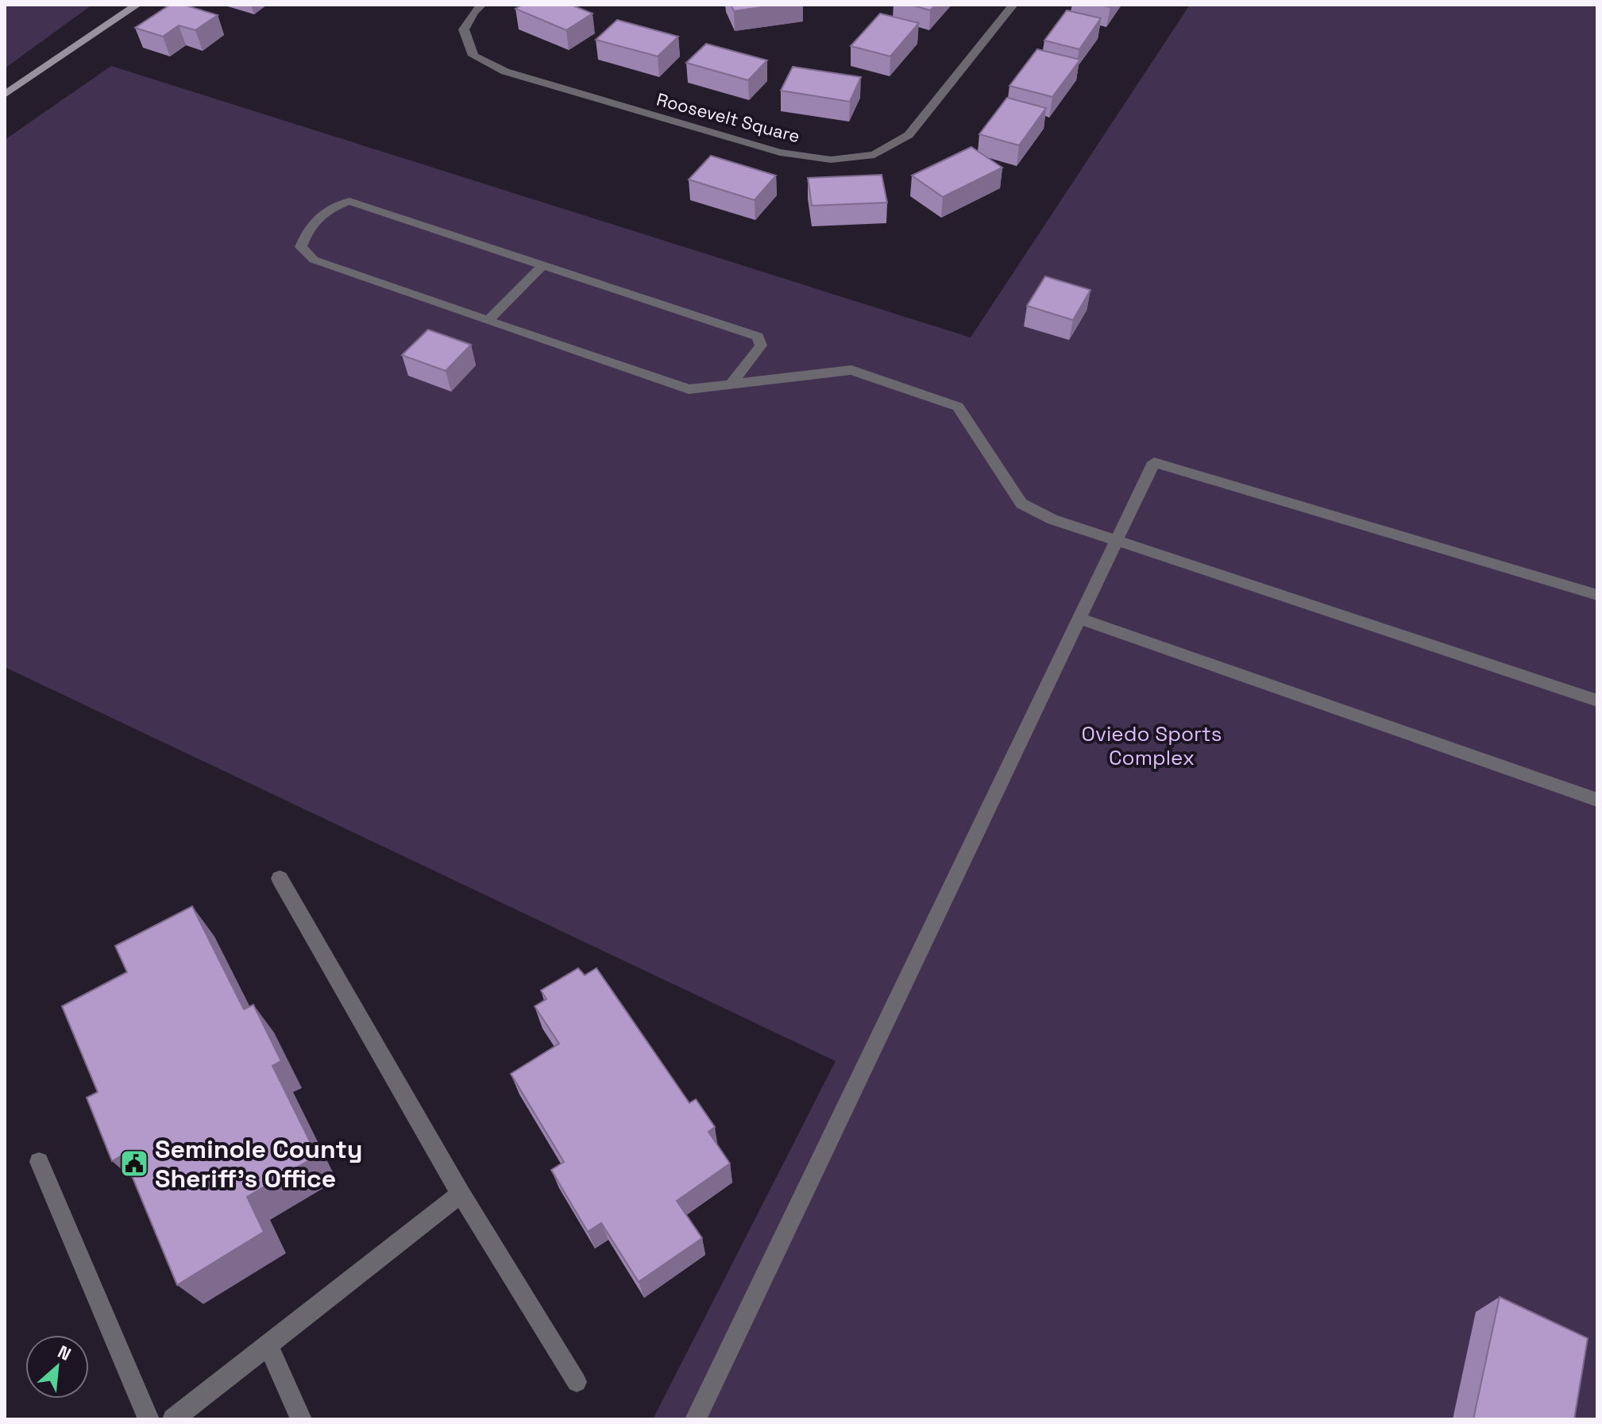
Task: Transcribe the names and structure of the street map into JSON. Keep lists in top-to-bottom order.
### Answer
{
  "streets": {
    "street": ["Roosevelt Square"]
  },
  "parks": ["Oviedo Sports Complex"],
  "places": {
    "public building": ["Seminole County Sheriff's Office"]
  },
  "north": "top right"
}
